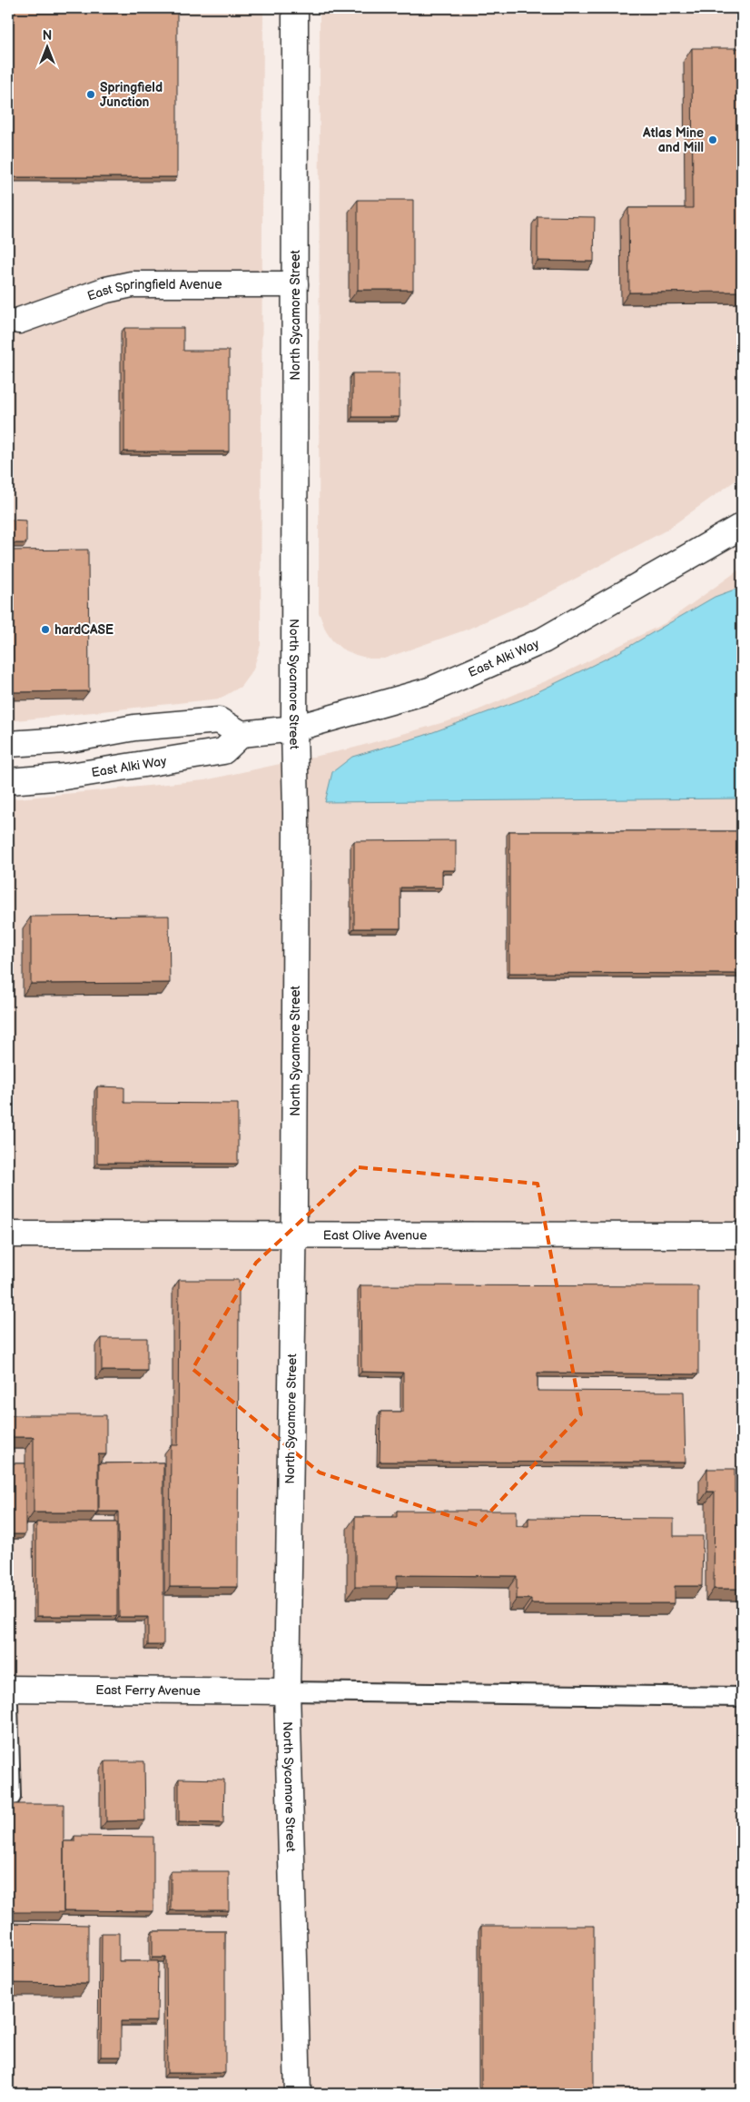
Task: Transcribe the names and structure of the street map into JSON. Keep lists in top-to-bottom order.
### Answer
{
  "streets": {
    "street": [
      "East Springfield Avenue",
      "North Sycamore Street",
      "East Alki Way",
      "East Olive Avenue",
      "East Ferry Avenue"
    ]
  },
  "crossings": [
    ["East Springfield Avenue", "North Sycamore Street"],
    ["North Sycamore Street", "East Alki Way"],
    ["North Sycamore Street", "East Olive Avenue"],
    ["North Sycamore Street", "East Ferry Avenue"]
  ],
  "places": ["Springfield Junction", "Atlas Mine and Mill", "hardCASE"],
  "north": "top"
}
